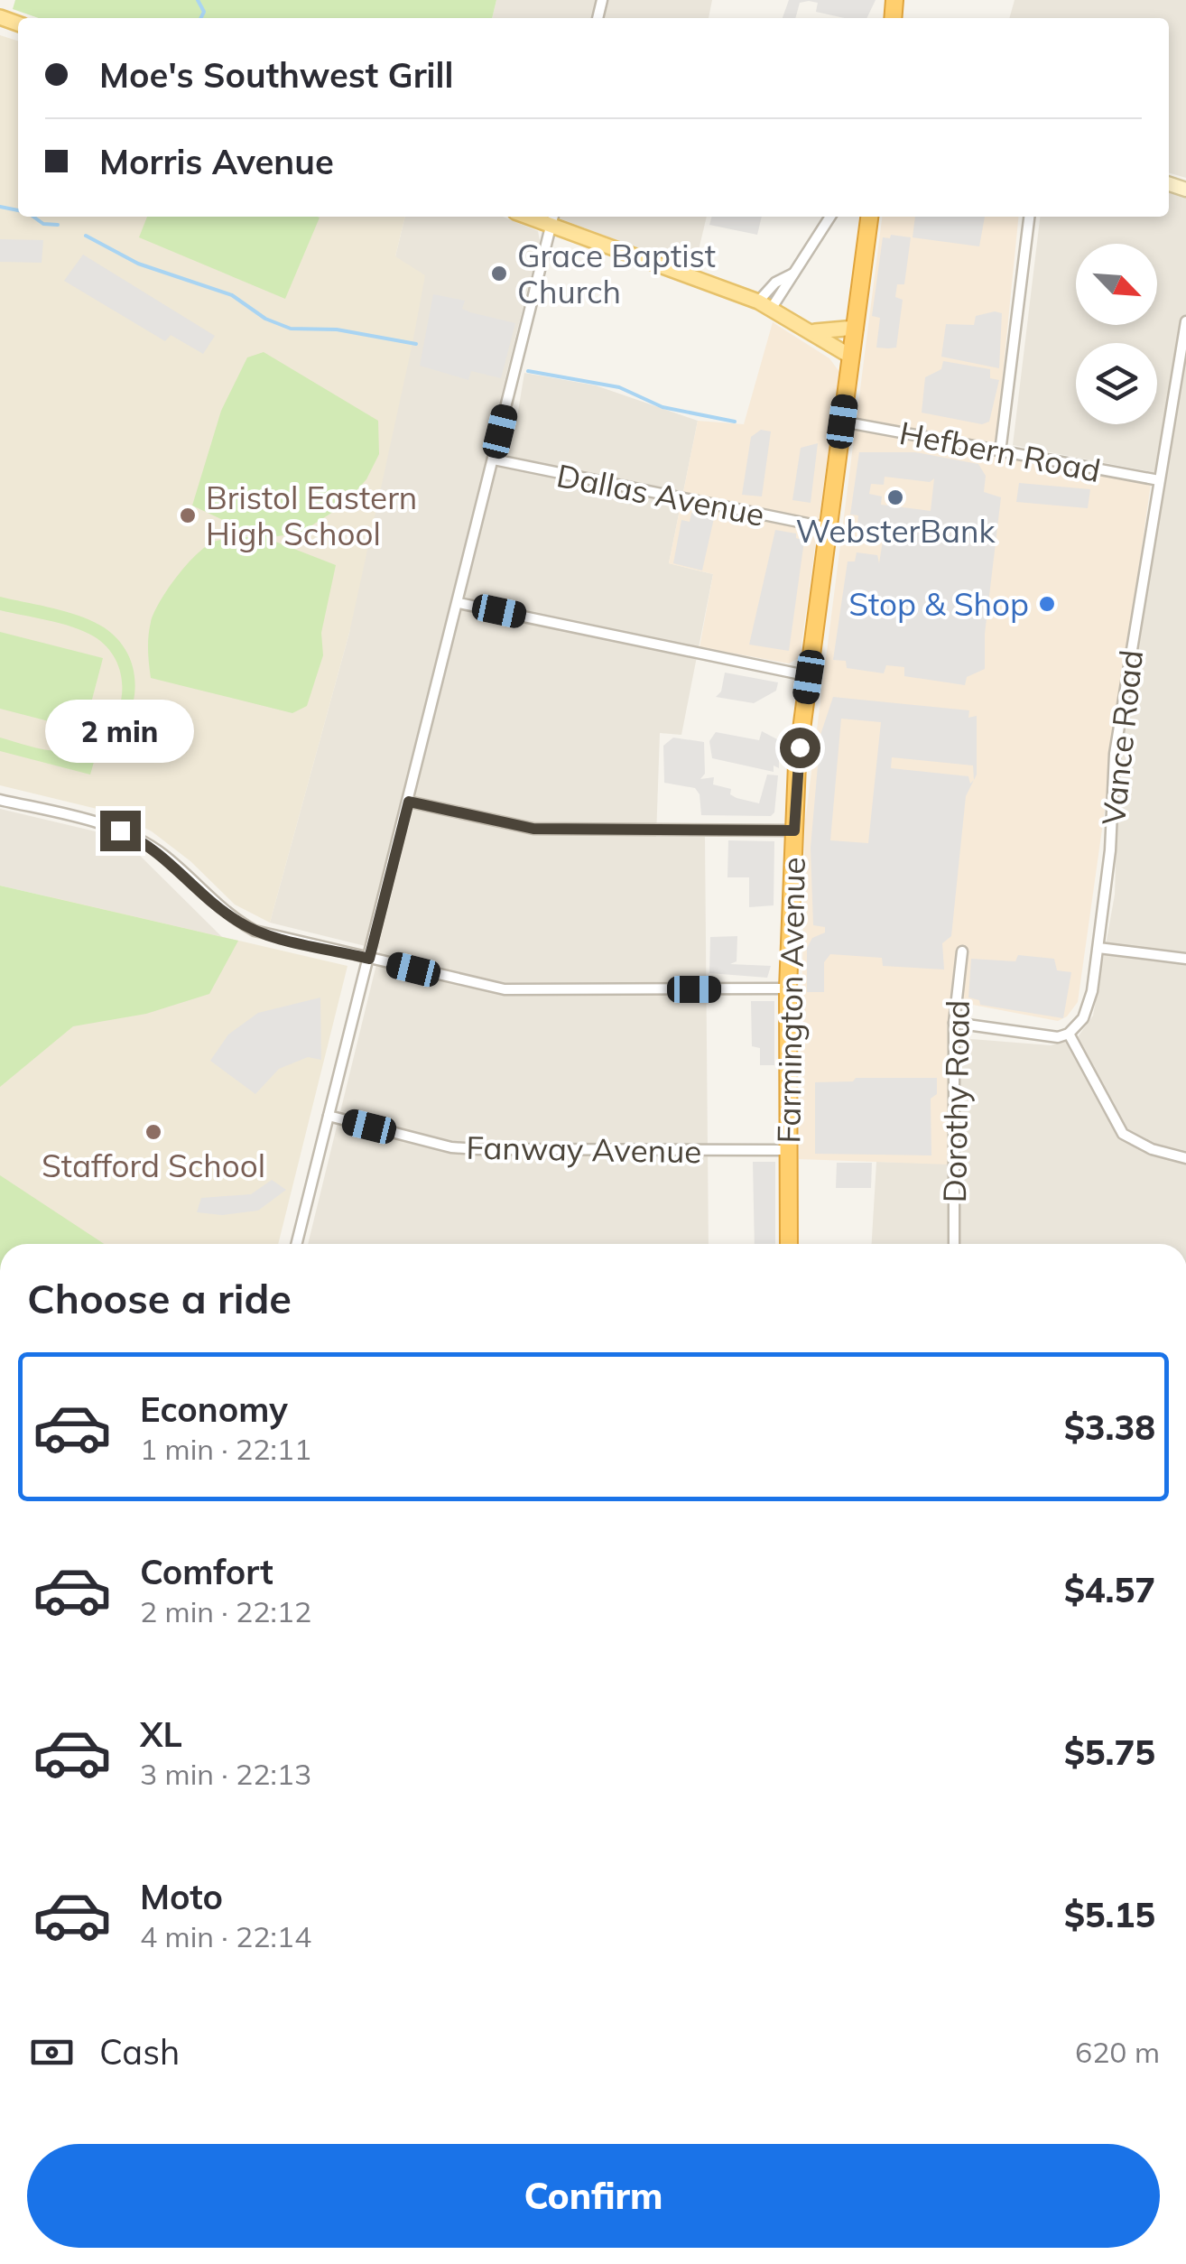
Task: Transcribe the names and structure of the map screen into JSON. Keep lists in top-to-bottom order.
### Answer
{
  "streets": {
    "highway": ["Farmington Avenue"],
    "street": [
      "Hefbern Road",
      "Dallas Avenue",
      "Vance Road",
      "Dorothy Road",
      "Fanway Avenue"
    ]
  },
  "crossings": [
    ["Hefbern Road", "Vance Road"],
    ["Hefbern Road", "Farmington Avenue"],
    ["Dallas Avenue", "Farmington Avenue"],
    ["Farmington Avenue", "Fanway Avenue"]
  ],
  "places": [
    "Grace Baptist Church",
    "WebsterBank",
    "Bristol Eastern High School",
    "Stop & Shop",
    "Stafford School"
  ],
  "north": "bottom right",
  "page": {
    "banner": ["Moe's Southwest Grill", "Morris Avenue"],
    "bubble": "2 min",
    "heading": "Choose a ride",
    "list": [
      {
        "name": "Economy",
        "note": "1 min · 22:11",
        "value": "$3.38"
      },
      {
        "name": "Comfort",
        "note": "2 min · 22:12",
        "value": "$4.57"
      },
      {
        "name": "XL",
        "note": "3 min · 22:13",
        "value": "$5.75"
      },
      {
        "name": "Moto",
        "note": "4 min · 22:14",
        "value": "$5.15"
      }
    ],
    "pay": ["Cash", "620 m"],
    "buttons": "Confirm"
  }
}
